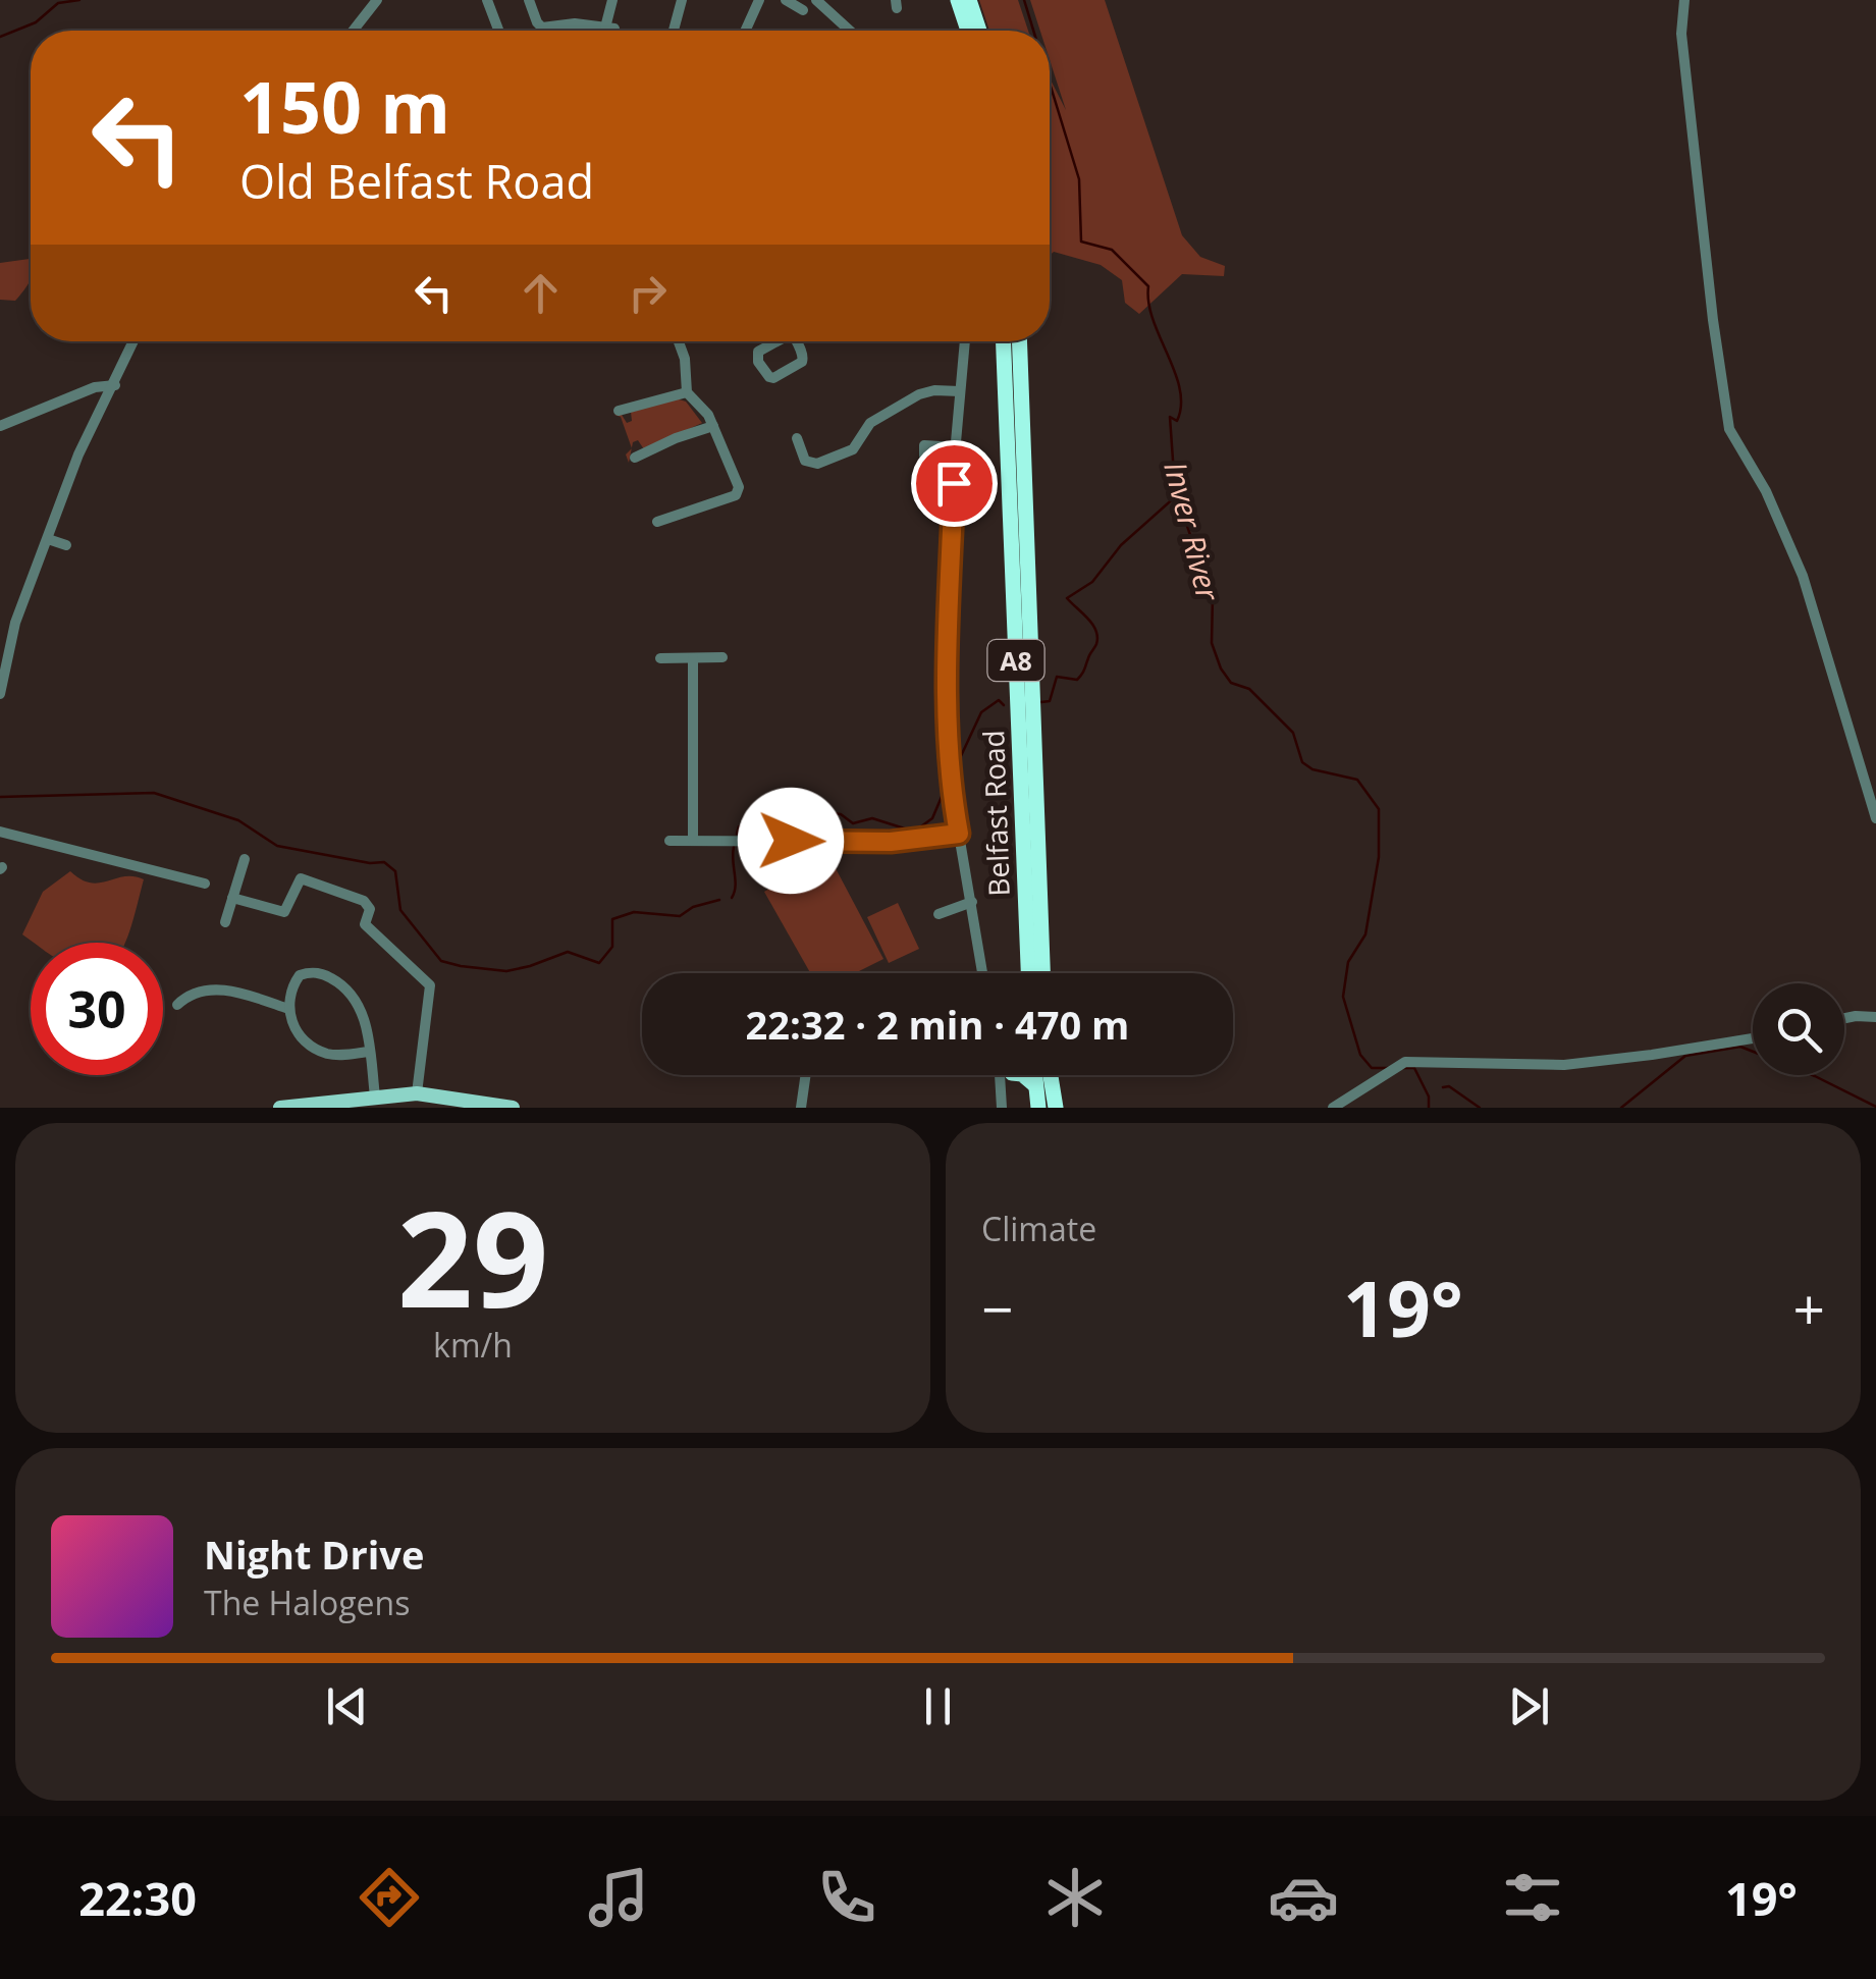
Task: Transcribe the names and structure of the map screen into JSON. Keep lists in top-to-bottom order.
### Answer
{
  "streets": {
    "highway": ["A8", "Belfast Road"]
  },
  "water": ["Inver River"],
  "page": {
    "turn": ["150 m", "Old Belfast Road"],
    "limit": "30",
    "trip": "22:32 · 2 min · 470 m",
    "tile": [
      ["29", "km/h"],
      "Climate"
    ],
    "heat": ["−", "19°", "+"],
    "song": ["Night Drive", "The Halogens"],
    "tabs": ["22:30", "19°"]
  }
}
